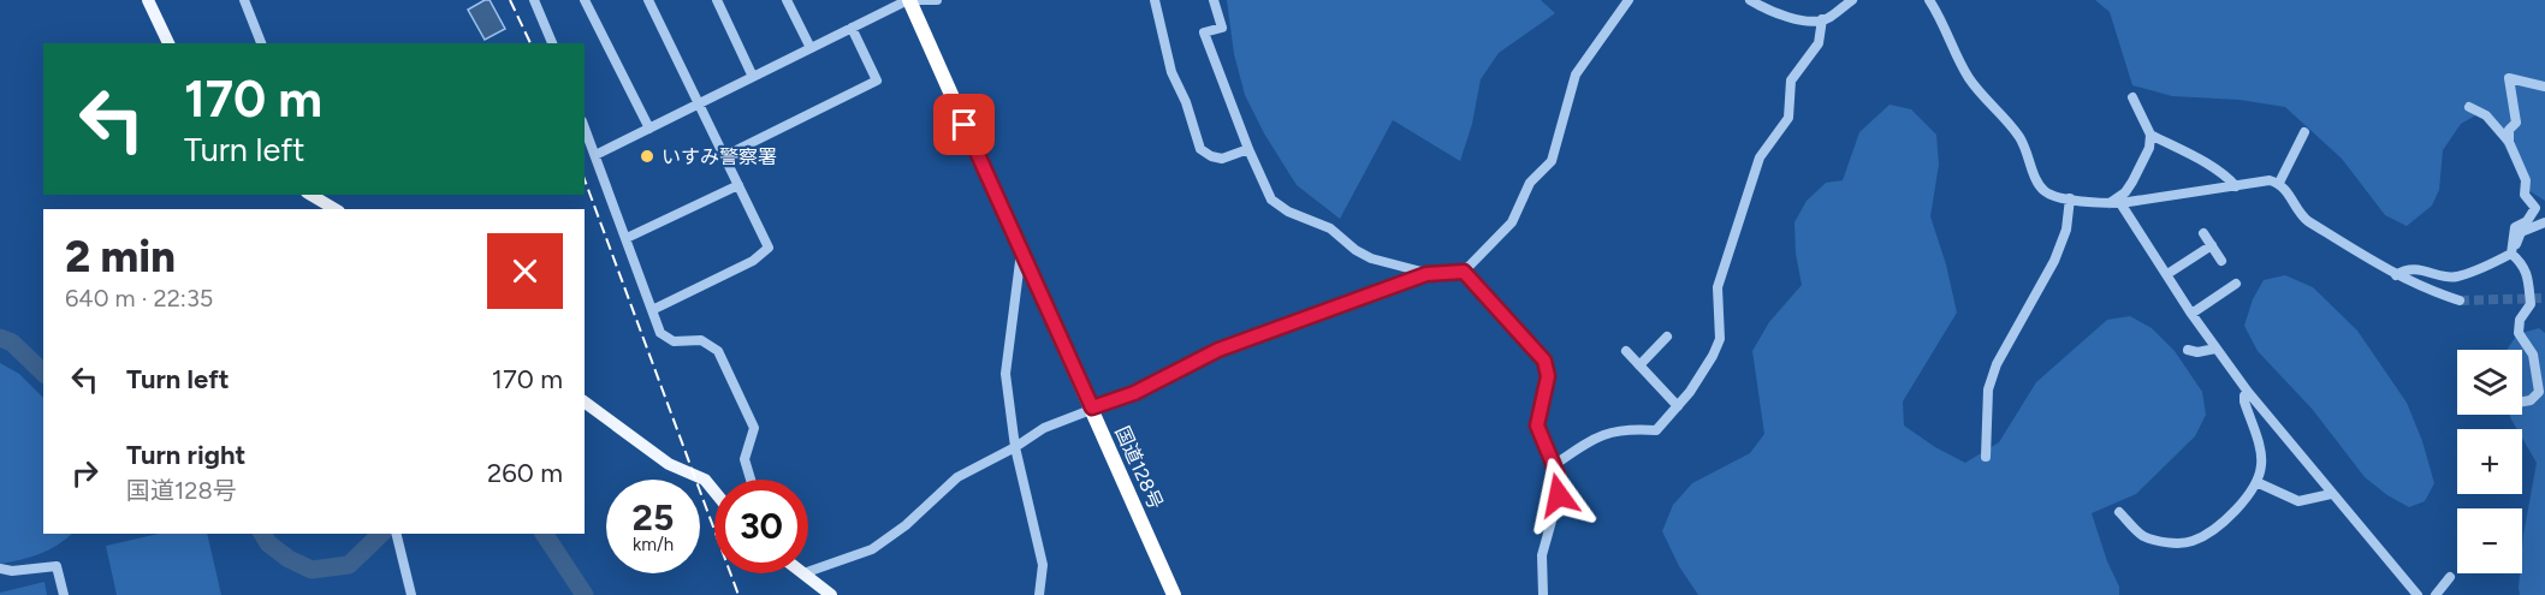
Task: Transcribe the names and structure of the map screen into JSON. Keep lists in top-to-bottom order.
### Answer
{
  "streets": {
    "highway": ["国道128号"]
  },
  "places": ["いすみ警察署"],
  "page": {
    "turn": ["170 m", "Turn left"],
    "heading": ["2 min", "640 m · 22:35"],
    "list": [
      {
        "name": "Turn left",
        "value": "170 m"
      },
      {
        "name": "Turn right",
        "note": "国道128号",
        "value": "260 m"
      }
    ],
    "map_buttons": ["+", "−"],
    "speed": "25 km/h",
    "limit": "30"
  }
}
